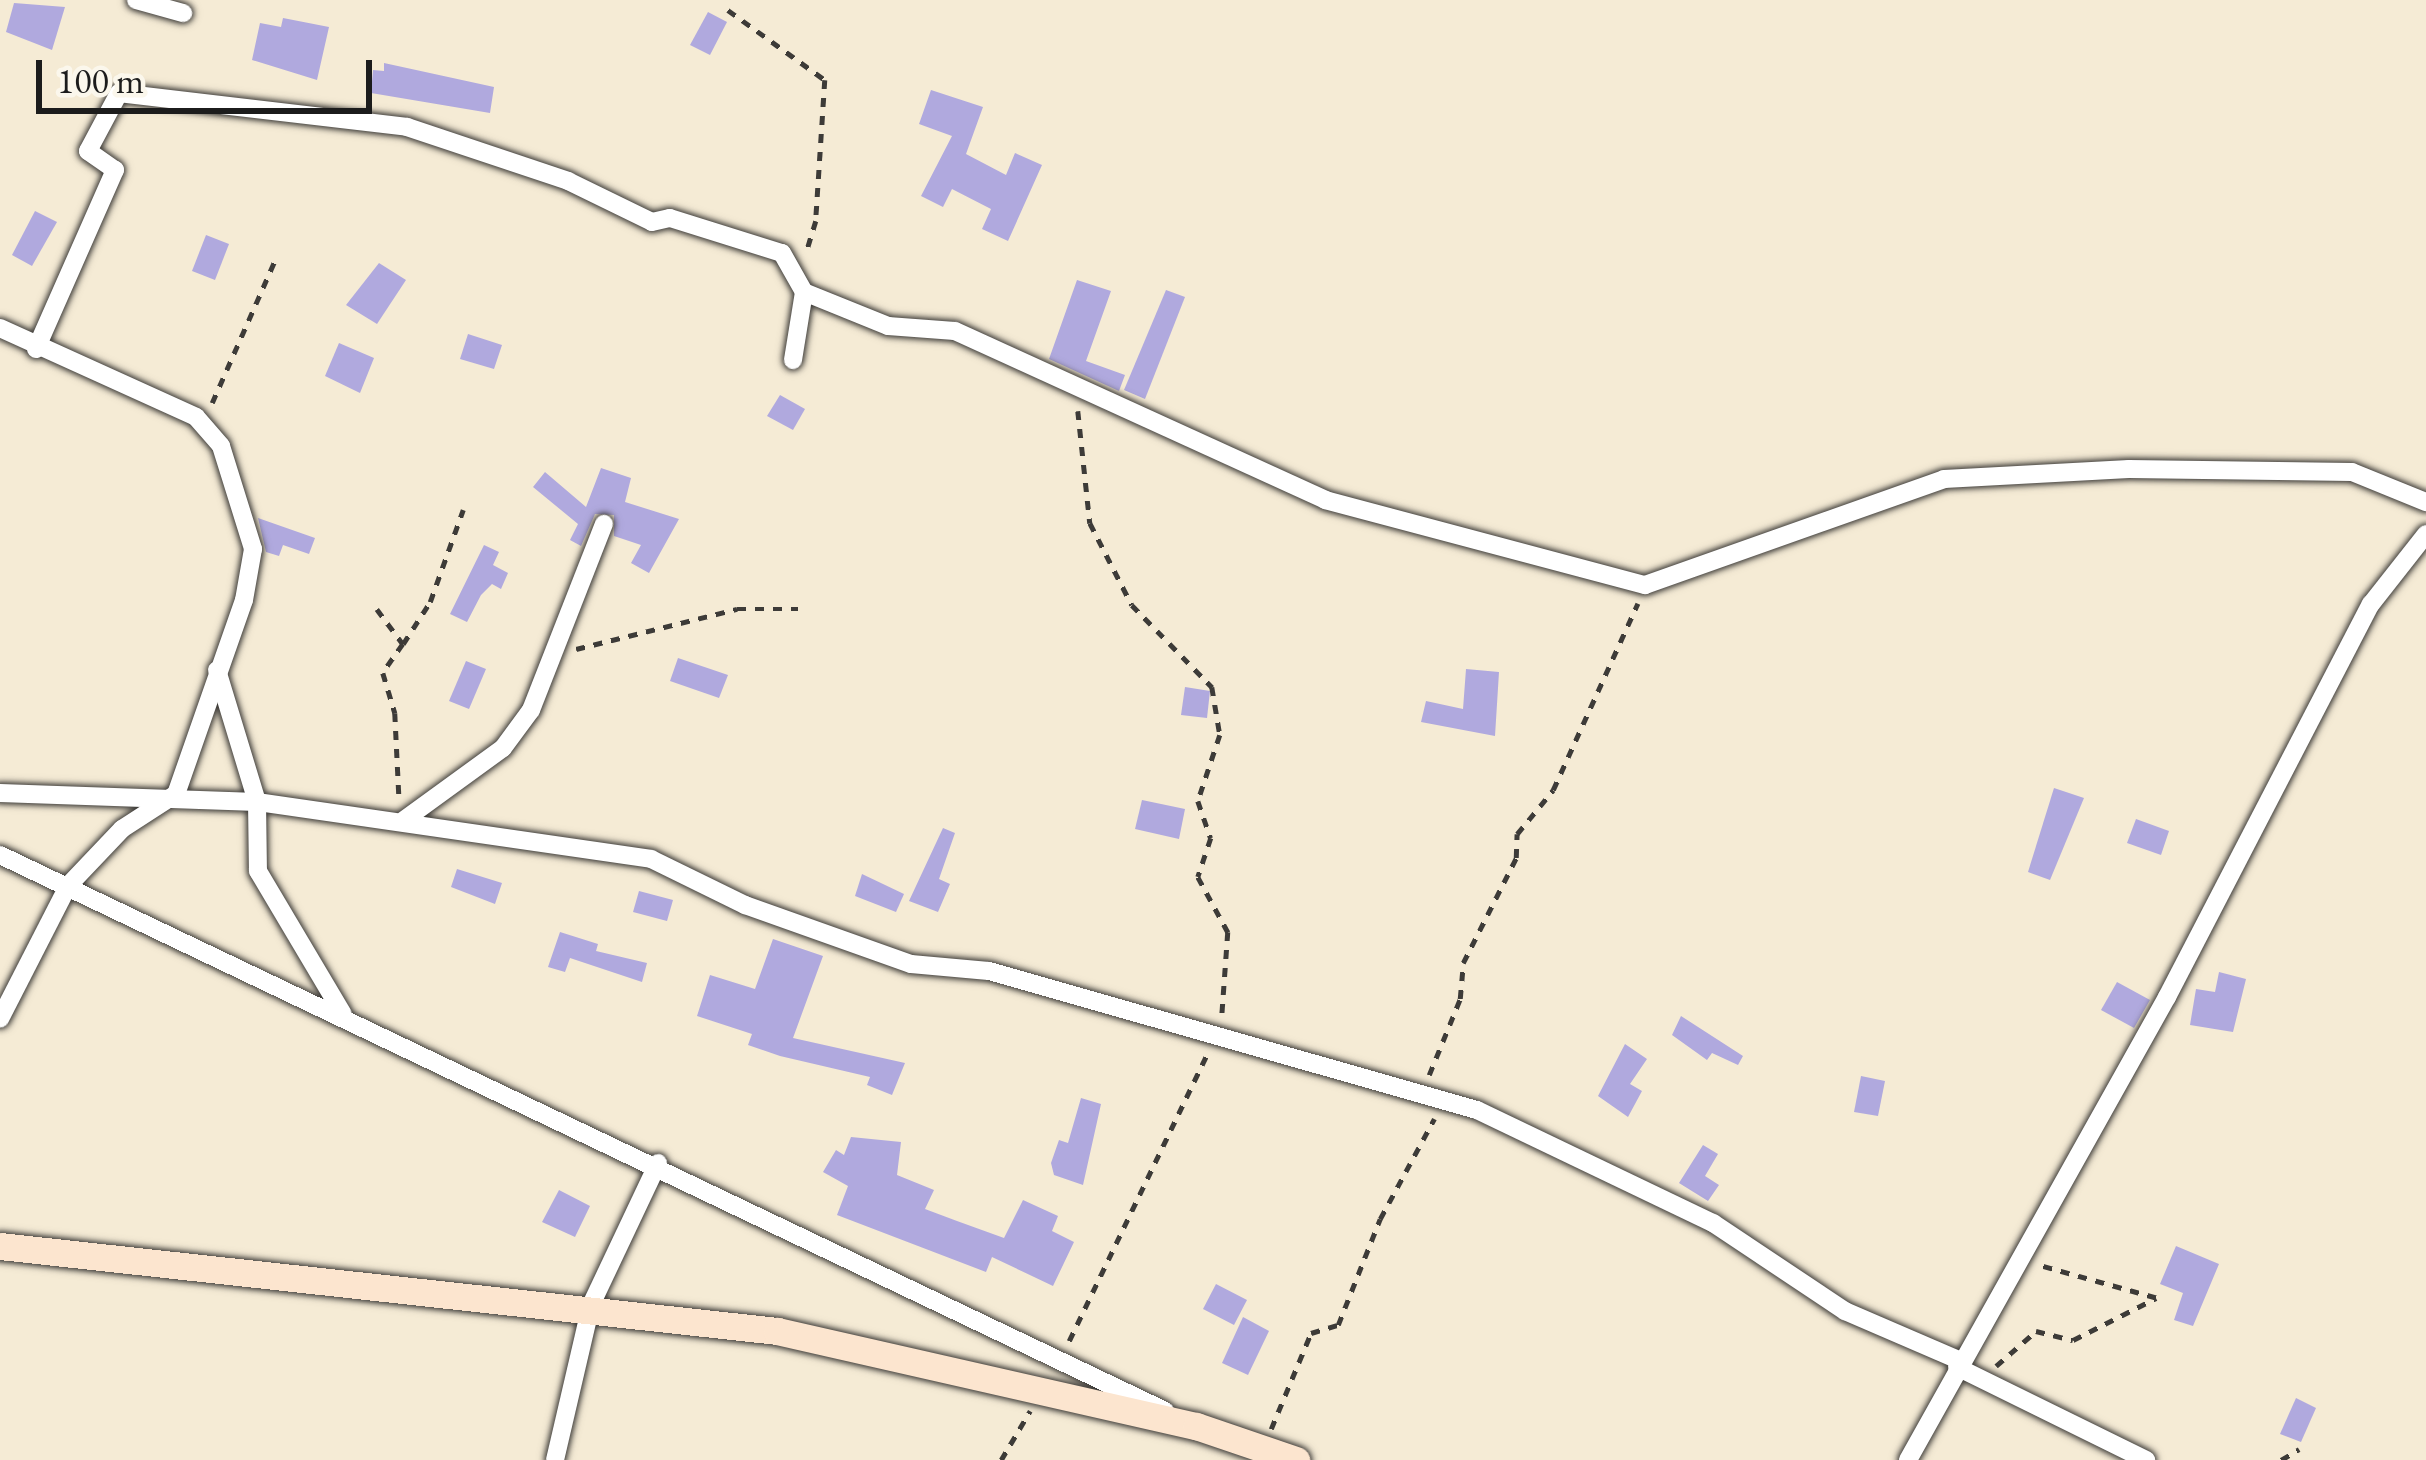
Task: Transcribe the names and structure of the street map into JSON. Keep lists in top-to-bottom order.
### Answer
{
  "scale_bar": "100 m"
}
